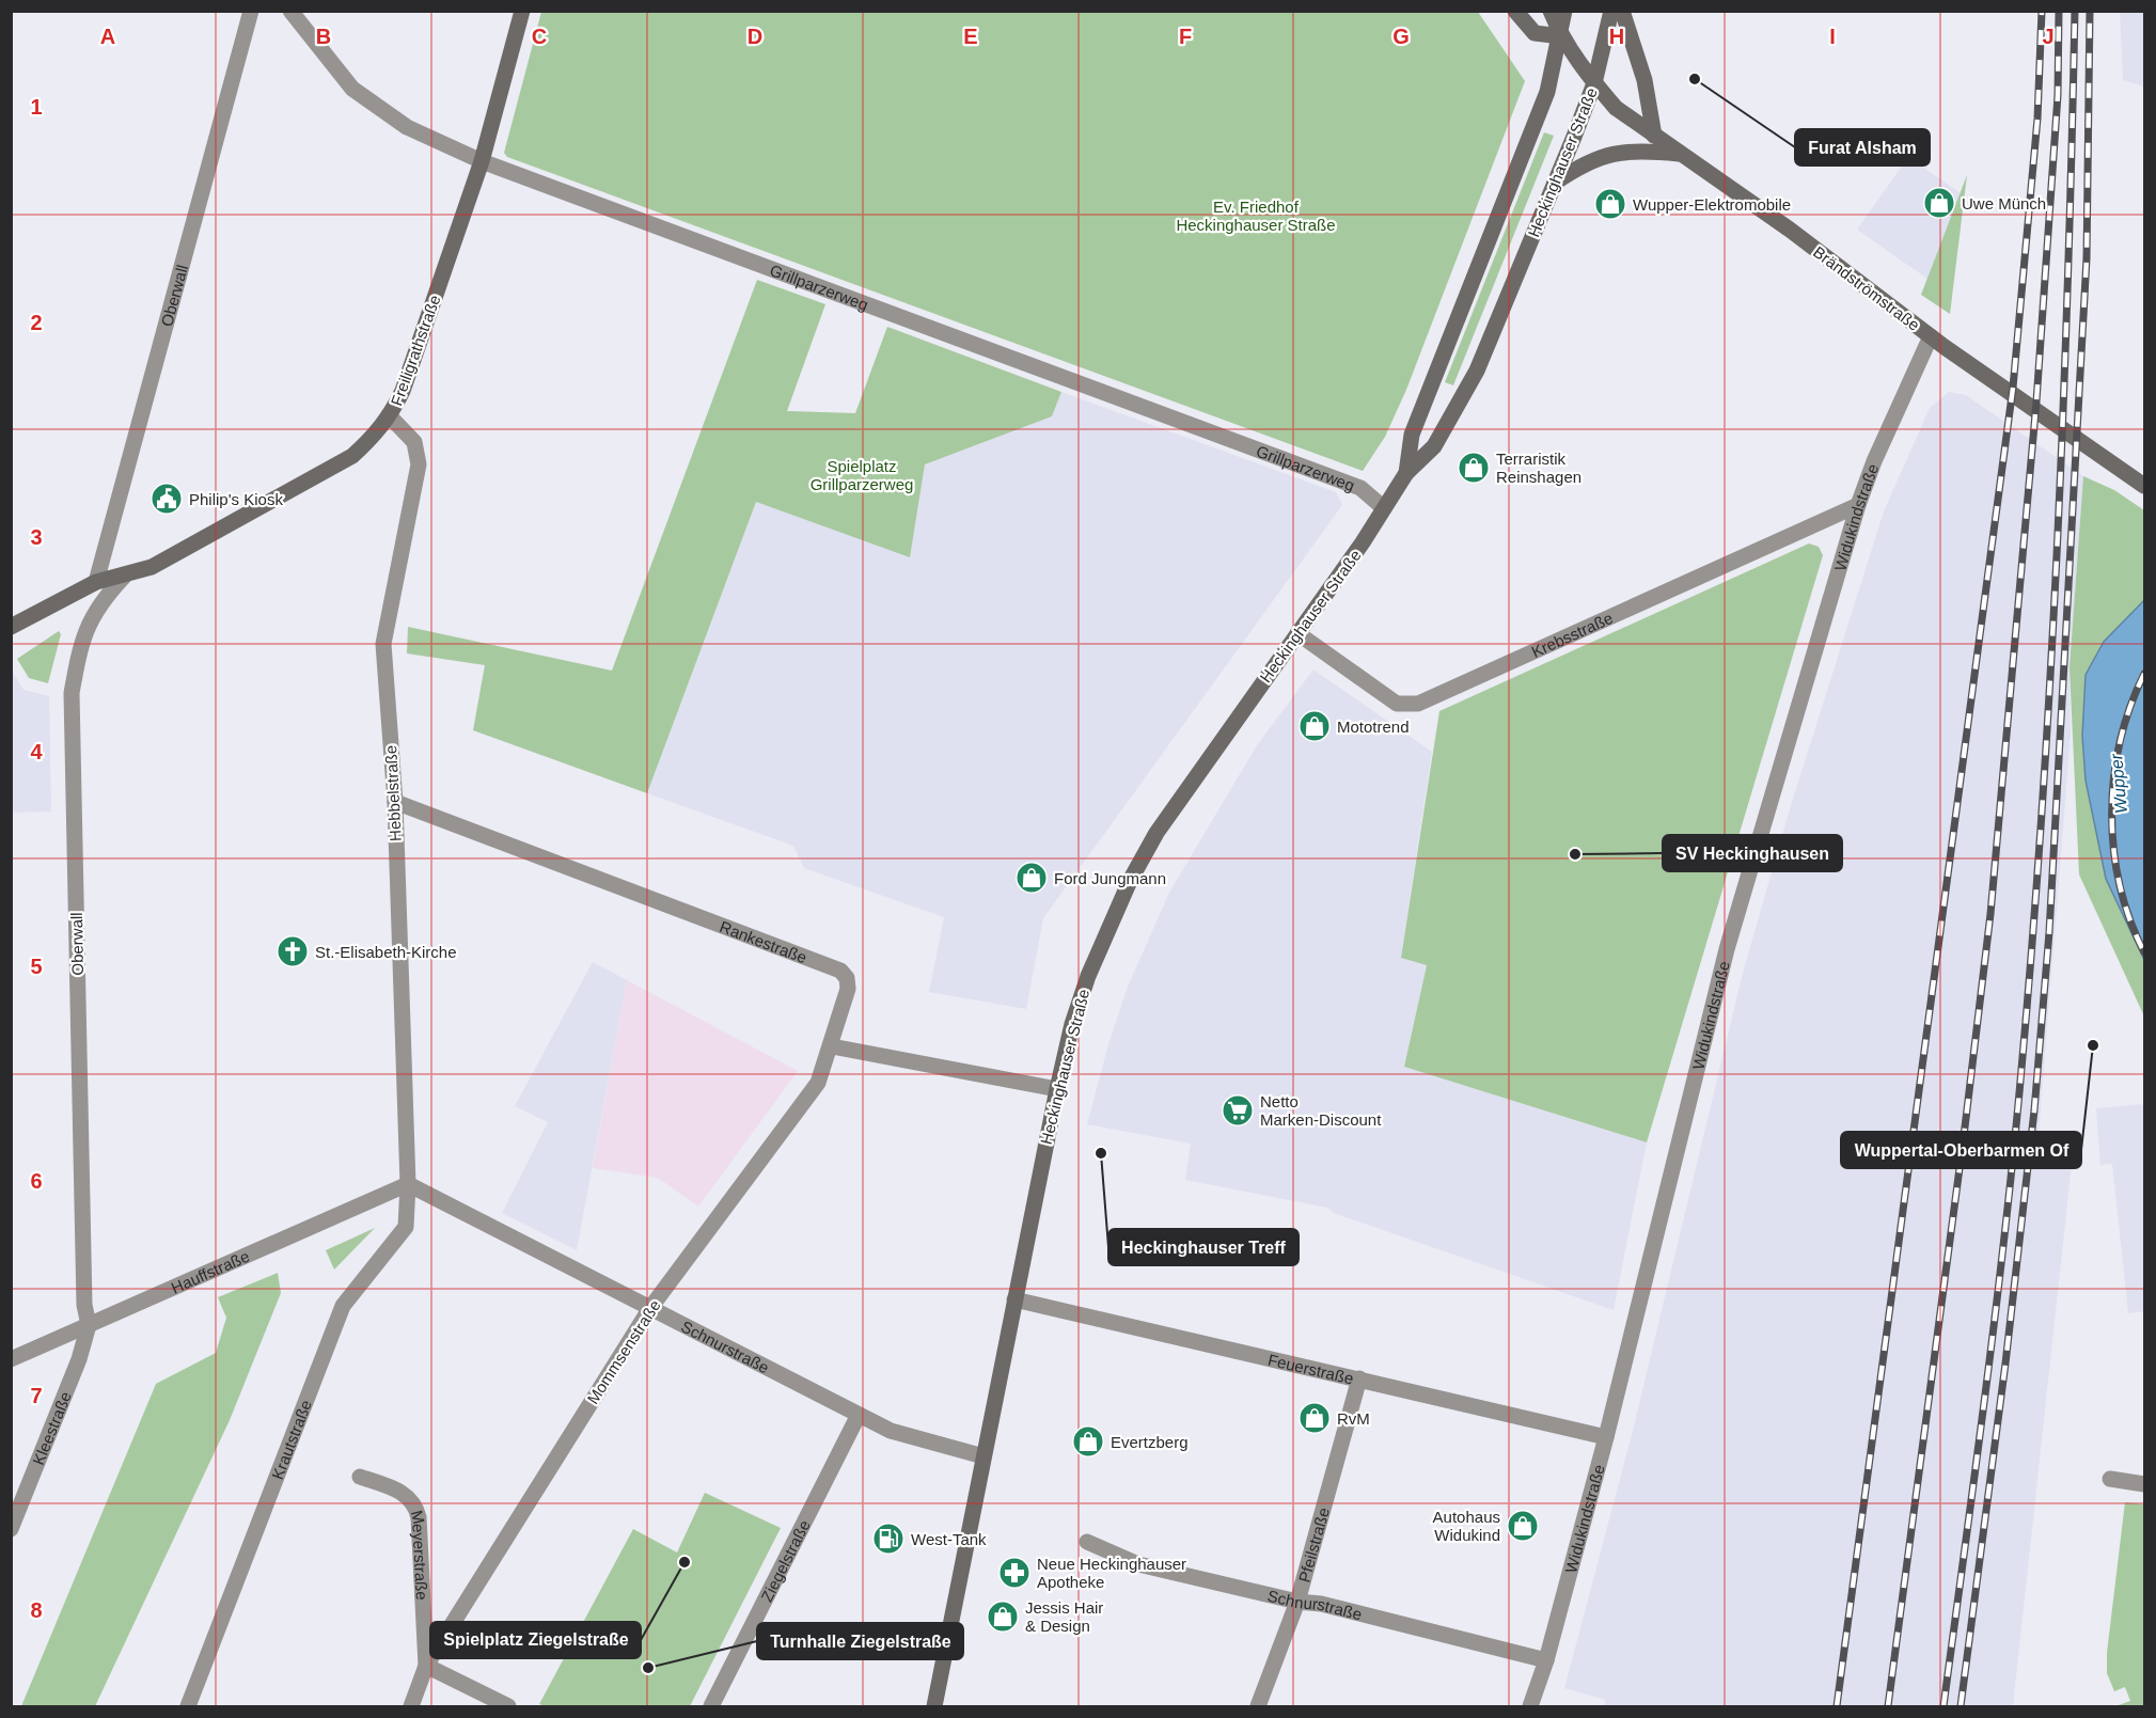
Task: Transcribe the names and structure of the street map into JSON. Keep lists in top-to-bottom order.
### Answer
{
  "streets": {
    "main road": ["Heckinghauser Straße", "Brändströmstraße", "Freiligrathstraße"],
    "street": [
      "Grillparzerweg",
      "Oberwall",
      "Widukindstraße",
      "Krebsstraße",
      "Hebbelstraße",
      "Rankestraße",
      "Hauffstraße",
      "Schnurstraße",
      "Mommsenstraße",
      "Feuerstraße",
      "Kleestraße",
      "Krautstraße",
      "Pfeilstraße",
      "Meyerstraße",
      "Ziegelstraße"
    ]
  },
  "crossings": [
    ["Heckinghauser Straße", "Grillparzerweg"],
    ["Heckinghauser Straße", "Brändströmstraße"],
    ["Heckinghauser Straße", "Krebsstraße"],
    ["Heckinghauser Straße", "Schnurstraße"],
    ["Heckinghauser Straße", "Feuerstraße"],
    ["Grillparzerweg", "Freiligrathstraße"],
    ["Brändströmstraße", "Widukindstraße"],
    ["Oberwall", "Freiligrathstraße"],
    ["Oberwall", "Hauffstraße"],
    ["Oberwall", "Kleestraße"],
    ["Freiligrathstraße", "Hebbelstraße"],
    ["Widukindstraße", "Krebsstraße"],
    ["Widukindstraße", "Schnurstraße"],
    ["Widukindstraße", "Feuerstraße"],
    ["Hebbelstraße", "Rankestraße"],
    ["Hebbelstraße", "Hauffstraße"],
    ["Hebbelstraße", "Schnurstraße"],
    ["Hebbelstraße", "Krautstraße"],
    ["Rankestraße", "Mommsenstraße"],
    ["Hauffstraße", "Schnurstraße"],
    ["Hauffstraße", "Kleestraße"],
    ["Hauffstraße", "Krautstraße"],
    ["Schnurstraße", "Mommsenstraße"],
    ["Schnurstraße", "Krautstraße"],
    ["Schnurstraße", "Pfeilstraße"],
    ["Schnurstraße", "Ziegelstraße"],
    ["Mommsenstraße", "Meyerstraße"],
    ["Feuerstraße", "Pfeilstraße"]
  ],
  "water": ["Wupper"],
  "parks": ["Ev. Friedhof Heckinghauser Straße", "Spielplatz Grillparzerweg"],
  "places": {
    "other": [
      "Furat Alsham",
      "SV Heckinghausen",
      "Wuppertal-Oberbarmen Of",
      "Heckinghauser Treff",
      "Spielplatz Ziegelstraße",
      "Turnhalle Ziegelstraße"
    ],
    "shop": [
      "Uwe Münch",
      "Wupper-Elektromobile",
      "Terraristik Reinshagen",
      "Mototrend",
      "Ford Jungmann",
      "RvM",
      "Evertzberg",
      "Autohaus Widukind",
      "Jessis Hair & Design"
    ],
    "public building": ["Philip's Kiosk"],
    "church": ["St.-Elisabeth-Kirche"],
    "supermarket": ["Netto Marken-Discount"],
    "fuel station": ["West-Tank"],
    "pharmacy": ["Neue Heckinghauser Apotheke"]
  },
  "grid": {
    "columns": [
      "A",
      "B",
      "C",
      "D",
      "E",
      "F",
      "G",
      "H",
      "I",
      "J"
    ],
    "rows": [
      "1",
      "2",
      "3",
      "4",
      "5",
      "6",
      "7",
      "8"
    ]
  }
}
